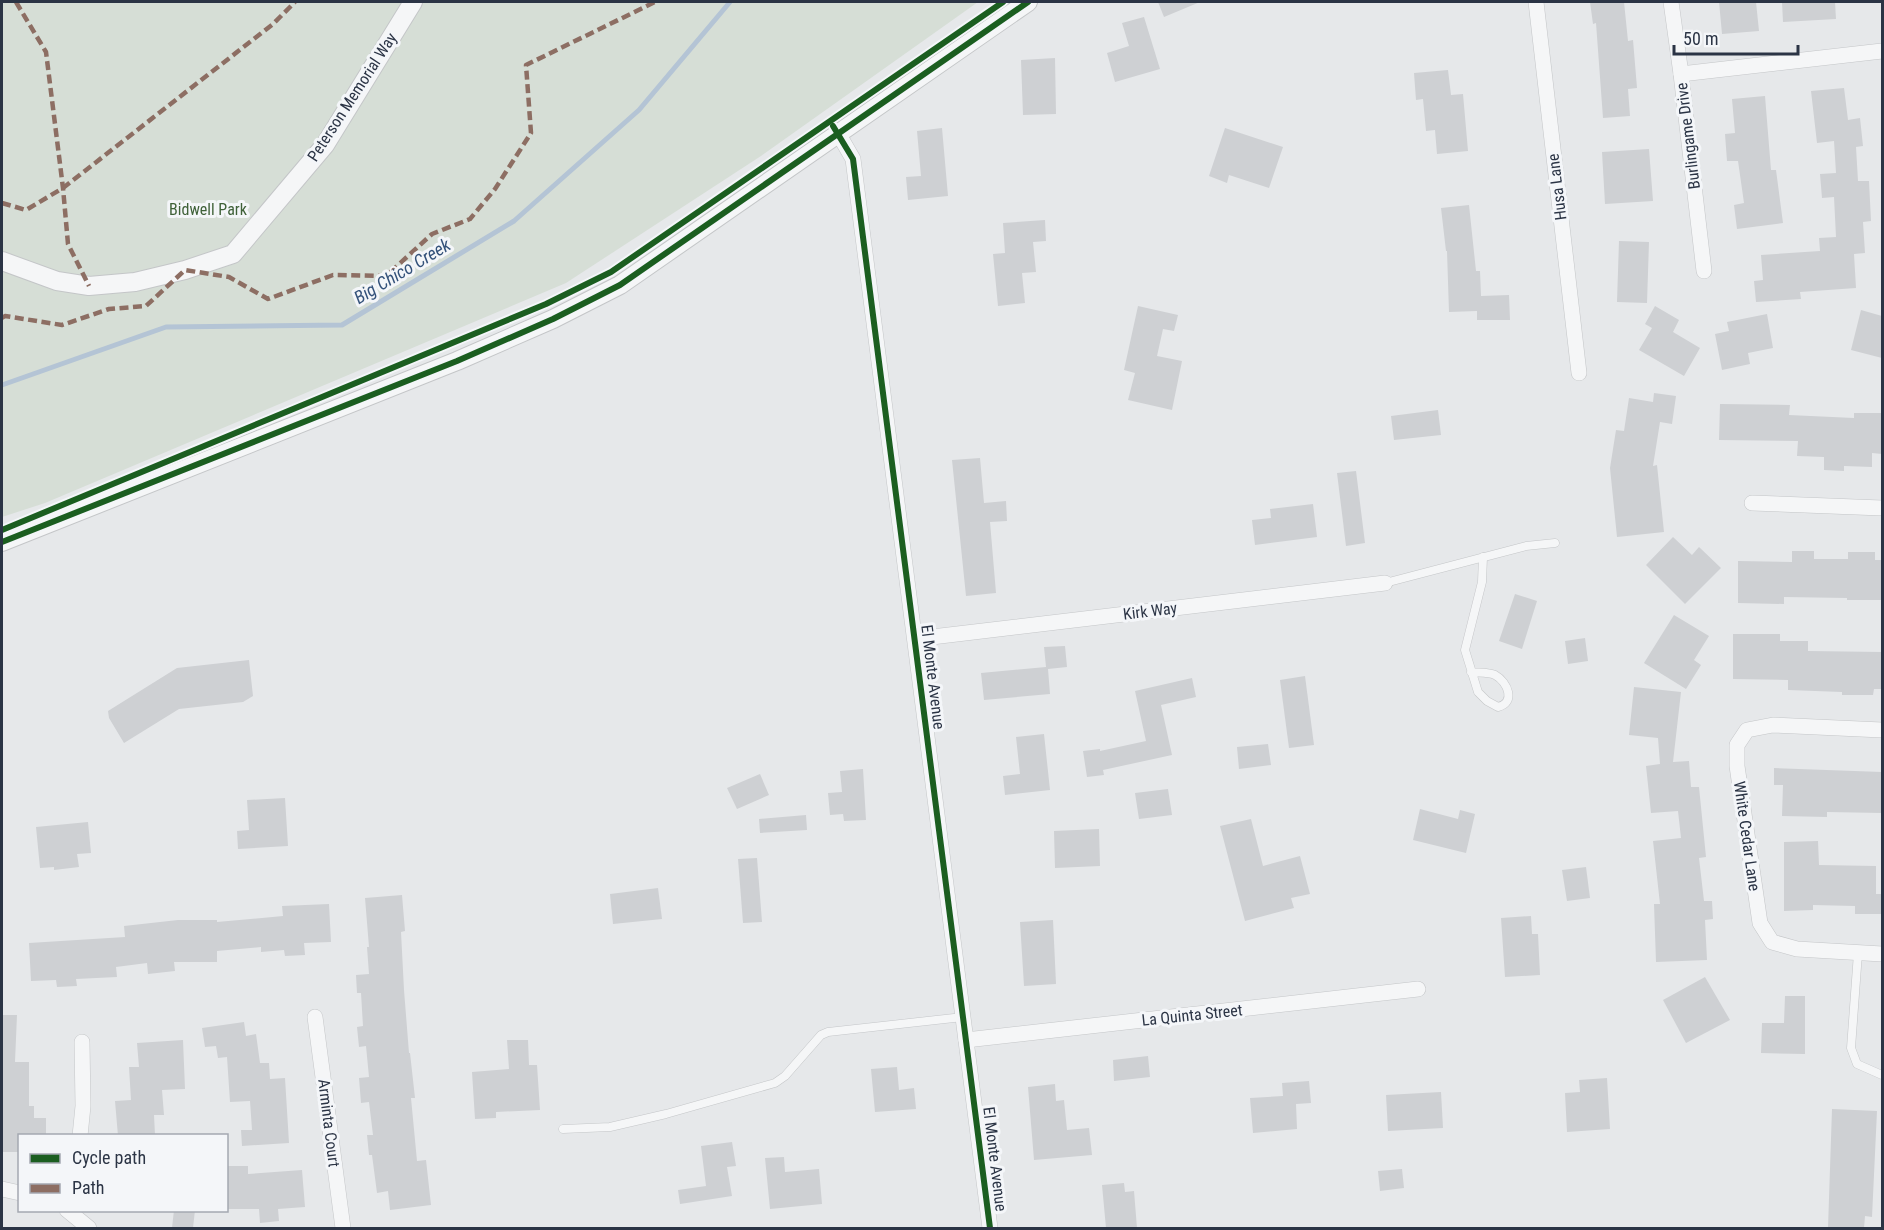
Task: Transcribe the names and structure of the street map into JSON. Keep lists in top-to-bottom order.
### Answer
{
  "streets": {
    "street": [
      "Peterson Memorial Way",
      "Burlingame Drive",
      "Husa Lane",
      "Kirk Way",
      "El Monte Avenue",
      "White Cedar Lane",
      "La Quinta Street",
      "Arminta Court"
    ]
  },
  "crossings": [
    ["Kirk Way", "El Monte Avenue"],
    ["El Monte Avenue", "La Quinta Street"]
  ],
  "water": ["Big Chico Creek"],
  "parks": ["Bidwell Park"],
  "legend": ["Cycle path", "Path"],
  "scale_bar": "50 m"
}
